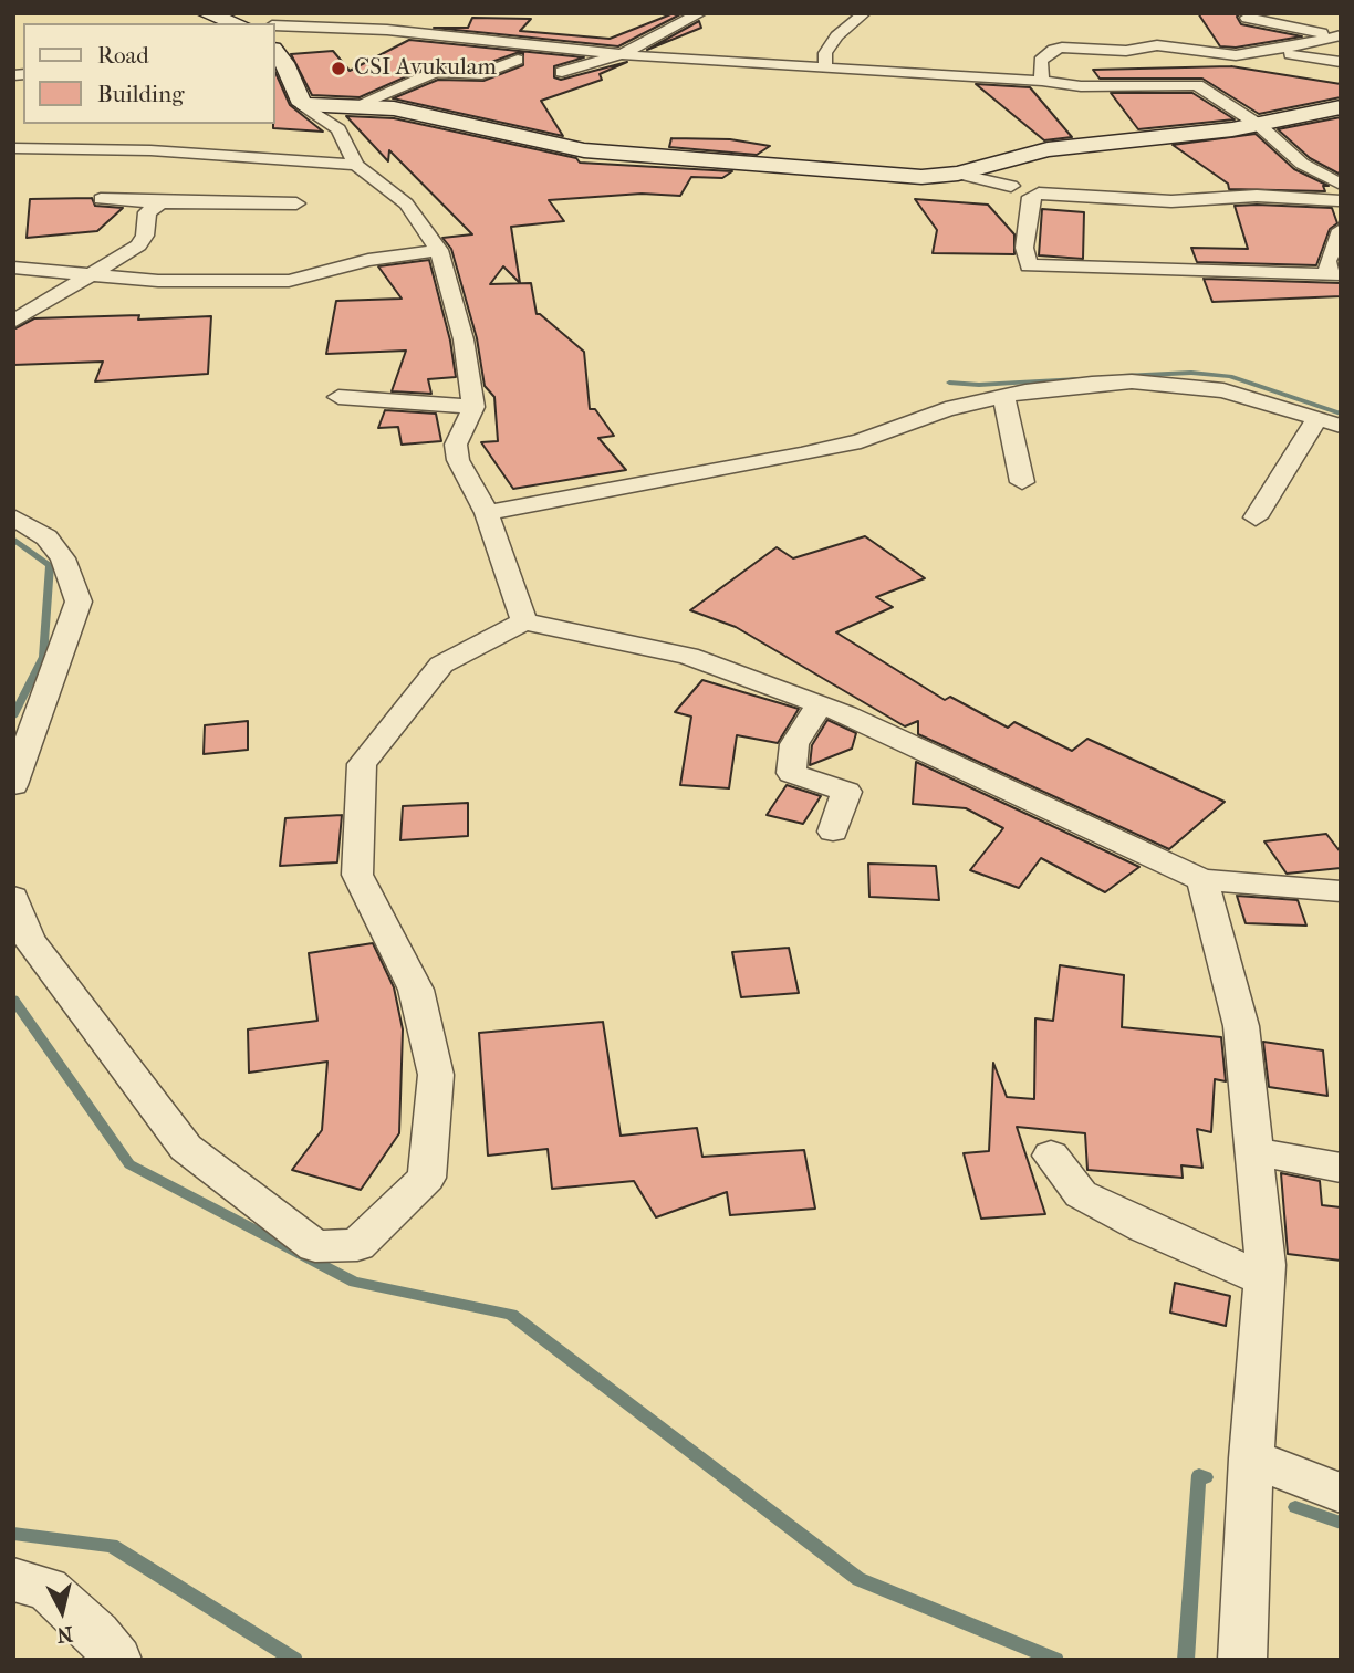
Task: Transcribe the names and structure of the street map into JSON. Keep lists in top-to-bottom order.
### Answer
{
  "places": ["CSI Avukulam"],
  "legend": ["Road", "Building"],
  "north": "bottom"
}
